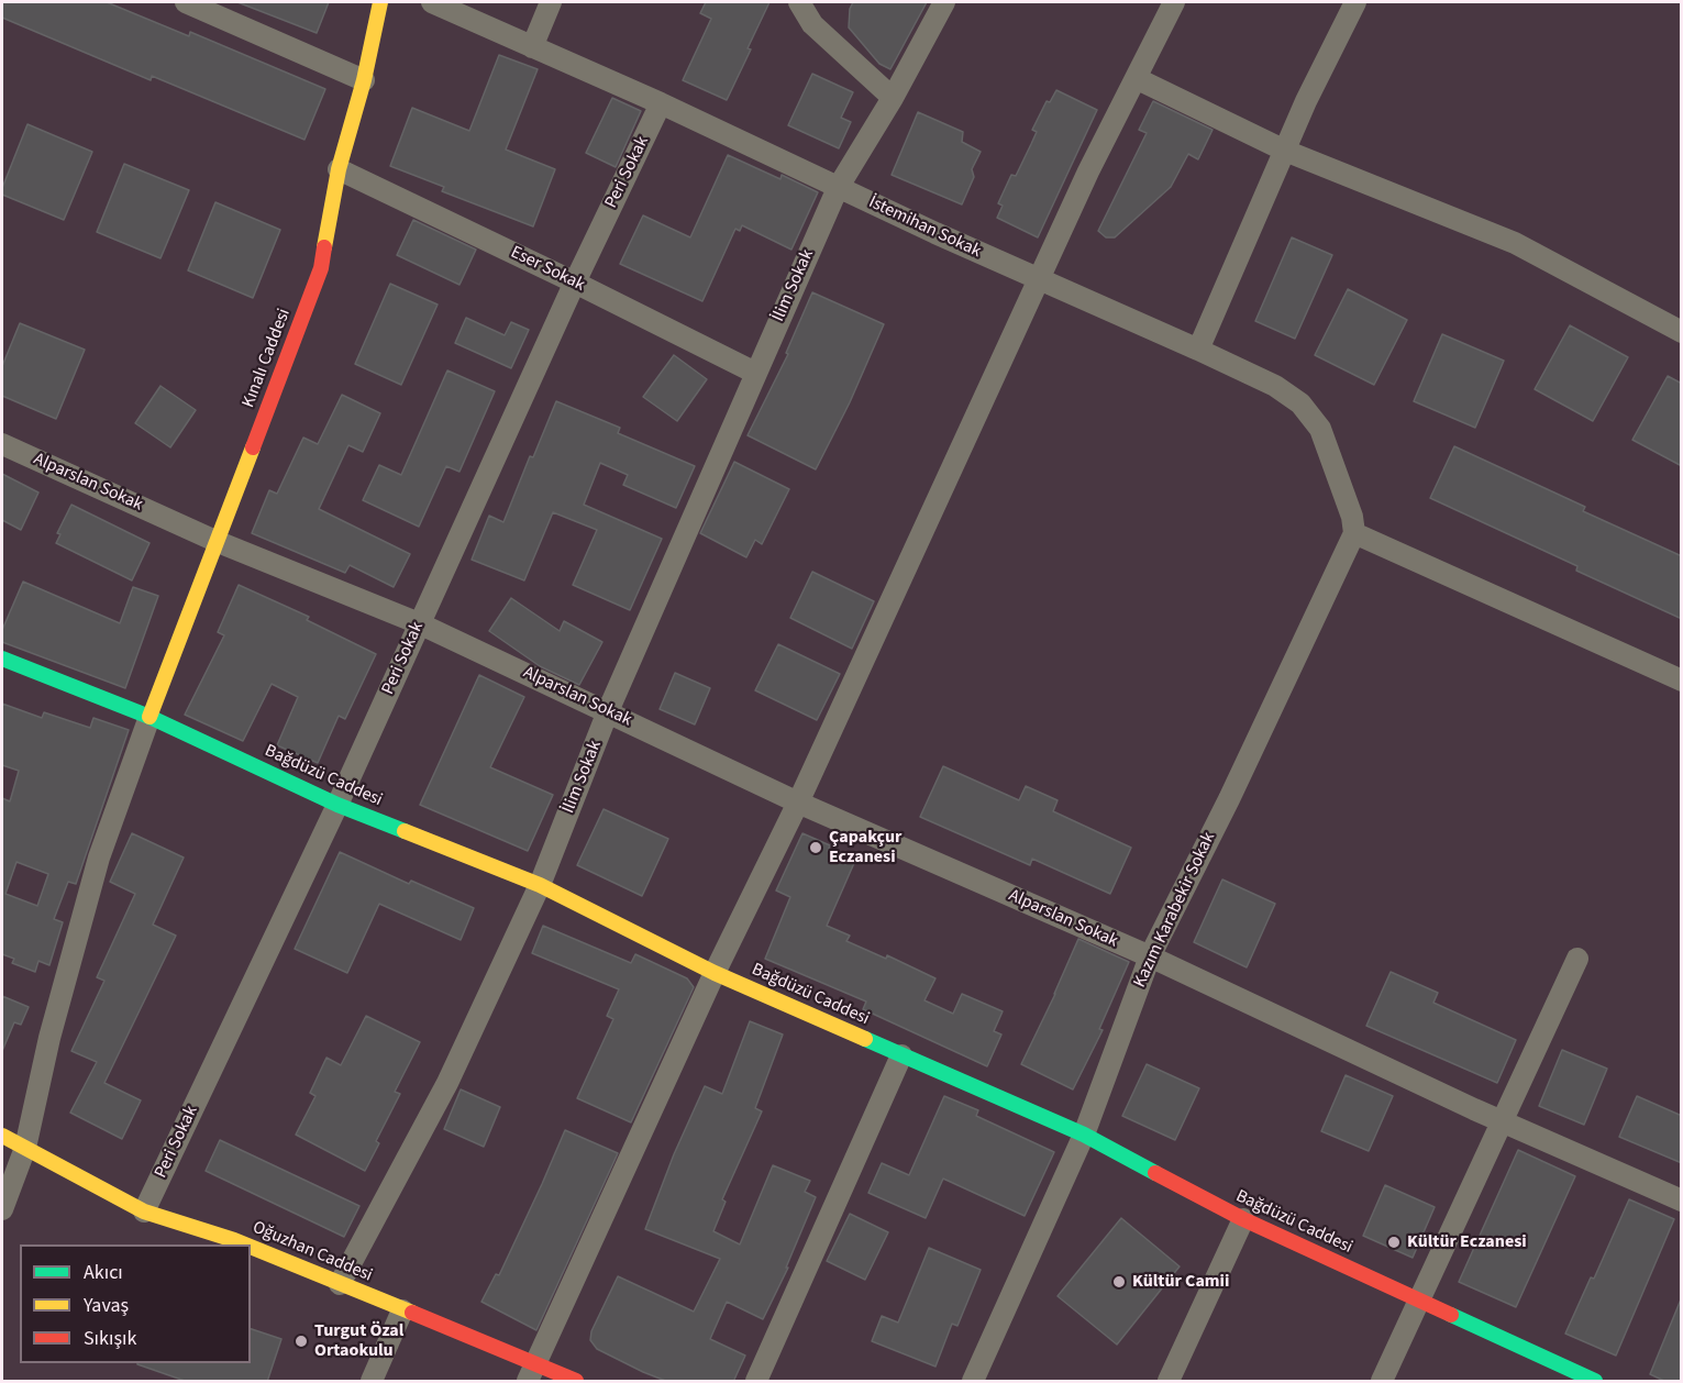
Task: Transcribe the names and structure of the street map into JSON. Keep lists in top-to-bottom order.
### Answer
{
  "streets": {
    "street": [
      "Peri Sokak",
      "İstemihan Sokak",
      "Eser Sokak",
      "İlim Sokak",
      "Kınalı Caddesi",
      "Alparslan Sokak",
      "Bağdüzü Caddesi",
      "Kazım Karabekir Sokak",
      "Oğuzhan Caddesi"
    ]
  },
  "crossings": [
    ["Peri Sokak", "İstemihan Sokak"],
    ["Peri Sokak", "Eser Sokak"],
    ["Peri Sokak", "Alparslan Sokak"],
    ["Peri Sokak", "Bağdüzü Caddesi"],
    ["Peri Sokak", "Oğuzhan Caddesi"],
    ["İstemihan Sokak", "İlim Sokak"],
    ["İstemihan Sokak", "Kazım Karabekir Sokak"],
    ["Eser Sokak", "İlim Sokak"],
    ["Eser Sokak", "Kınalı Caddesi"],
    ["İlim Sokak", "Alparslan Sokak"],
    ["İlim Sokak", "Bağdüzü Caddesi"],
    ["İlim Sokak", "Oğuzhan Caddesi"],
    ["Kınalı Caddesi", "Alparslan Sokak"],
    ["Kınalı Caddesi", "Bağdüzü Caddesi"],
    ["Alparslan Sokak", "Kazım Karabekir Sokak"],
    ["Bağdüzü Caddesi", "Kazım Karabekir Sokak"]
  ],
  "places": [
    "Çapakçur Eczanesi",
    "Kültür Eczanesi",
    "Kültür Camii",
    "Turgut Özal Ortaokulu"
  ],
  "legend": ["Akıcı", "Yavaş", "Sıkışık"]
}
